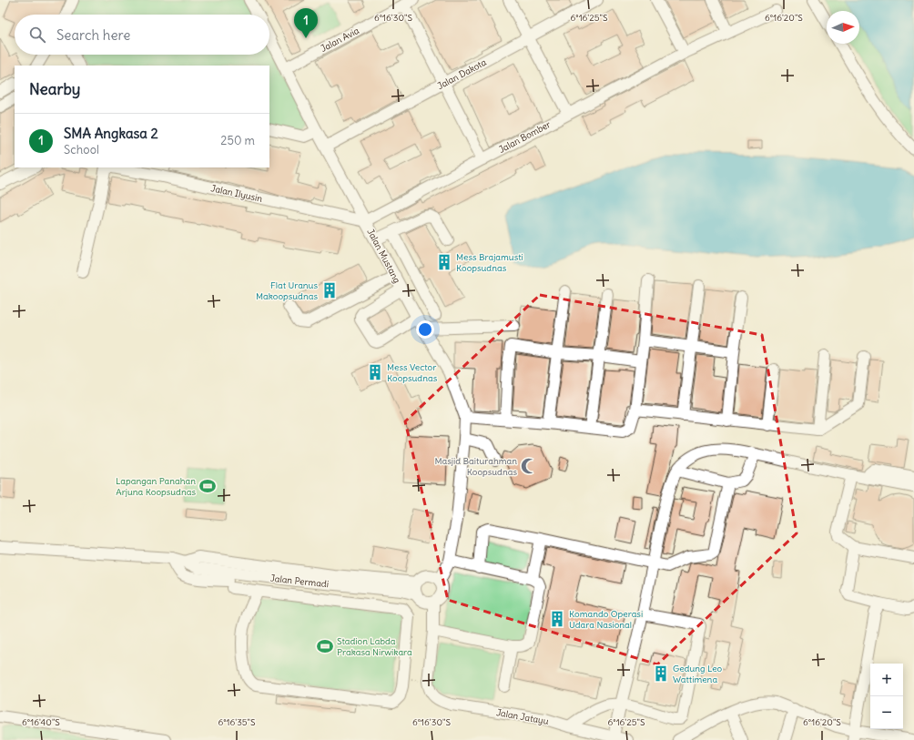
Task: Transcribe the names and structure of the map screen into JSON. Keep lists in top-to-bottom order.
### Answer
{
  "streets": {
    "street": [
      "Jalan Avia",
      "Jalan Dakota",
      "Jalan Bomber",
      "Jalan Ilyusin",
      "Jalan Mustang",
      "Jalan Permadi",
      "Jalan Jatayu"
    ]
  },
  "crossings": [
    ["Jalan Avia", "Jalan Mustang"],
    ["Jalan Dakota", "Jalan Mustang"],
    ["Jalan Bomber", "Jalan Ilyusin"],
    ["Jalan Bomber", "Jalan Mustang"],
    ["Jalan Ilyusin", "Jalan Mustang"],
    ["Jalan Mustang", "Jalan Permadi"]
  ],
  "places": {
    "building": [
      "Mess Brajamusti Koopsudnas",
      "Flat Uranus Makoopsudnas",
      "Mess Vector Koopsudnas",
      "Komando Operasi Udara Nasional",
      "Gedung Leo Wattimena"
    ],
    "mosque": ["Masjid Baiturahman Koopsudnas"],
    "sports": ["Lapangan Panahan Arjuna Koopsudnas", "Stadion Labda Prakasa Nirwikara"]
  },
  "north": "right",
  "page": {
    "pins": "1",
    "search": "Search here",
    "heading": "Nearby",
    "list": [
      {
        "mark": "1",
        "name": "SMA Angkasa 2",
        "note": "School",
        "value": "250 m"
      }
    ],
    "map_buttons": ["+", "−"]
  },
  "coordinates": [
    "6°16'30\"S",
    "6°16'25\"S",
    "6°16'20\"S",
    "6°16'40\"S",
    "6°16'35\"S"
  ]
}
